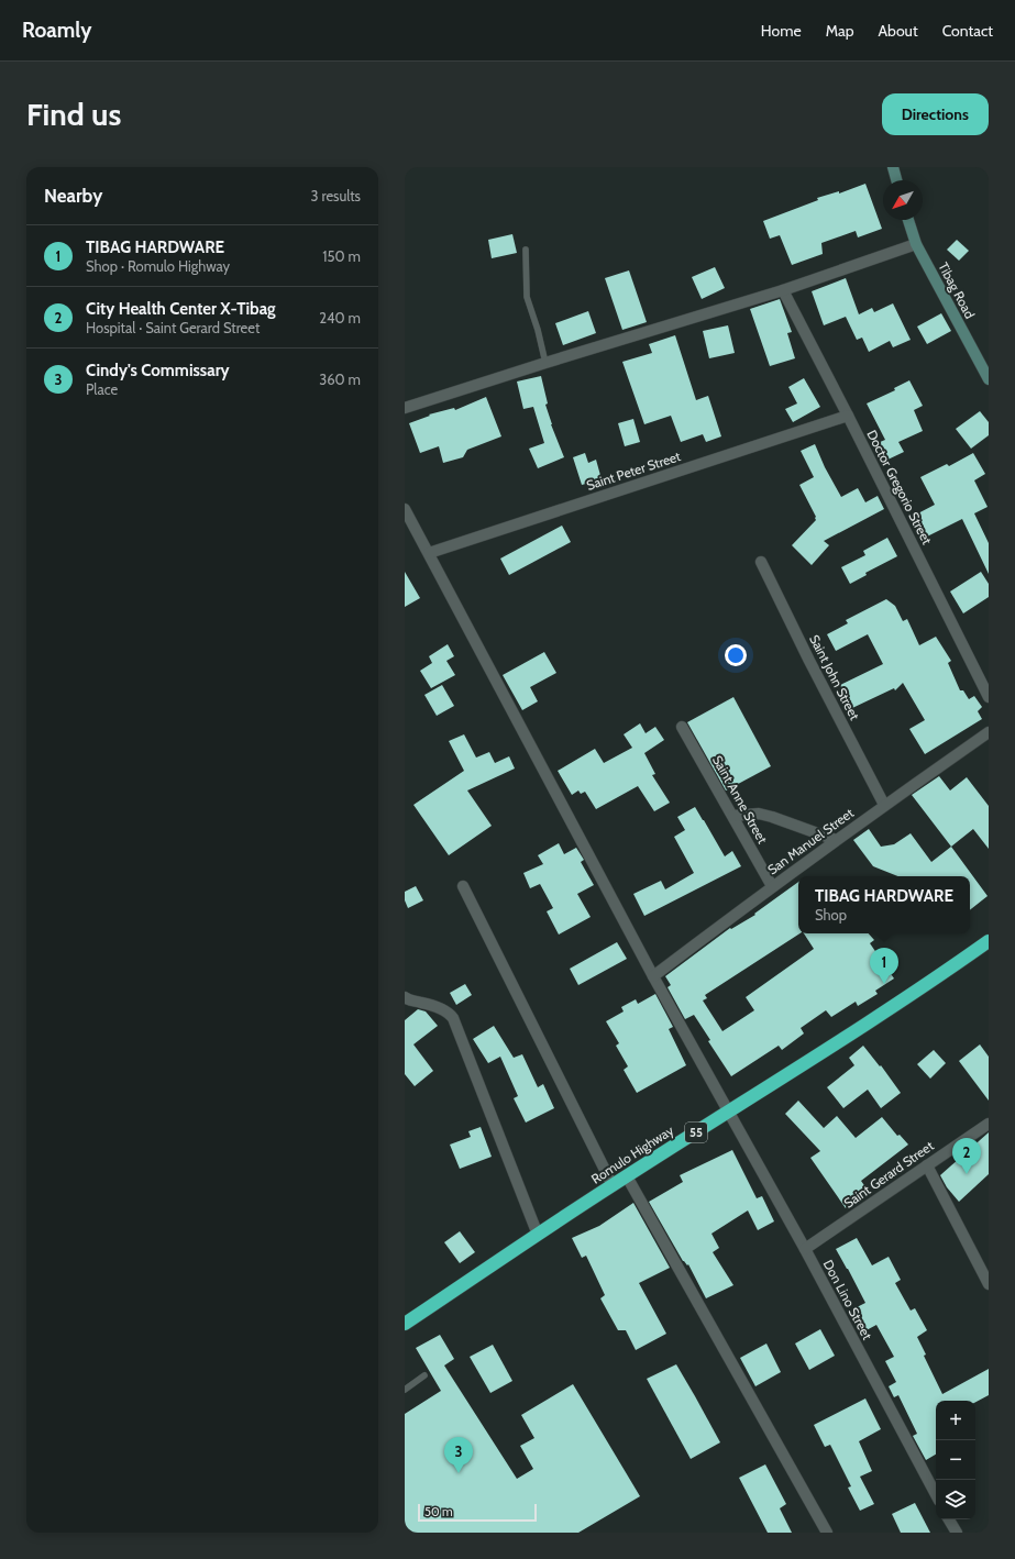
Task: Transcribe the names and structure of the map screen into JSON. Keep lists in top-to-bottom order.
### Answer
{
  "streets": {
    "highway": ["55", "Romulo Highway"],
    "street": [
      "Tibag Road",
      "Saint Peter Street",
      "Doctor Gregorio Street",
      "Saint John Street",
      "Saint Anne Street",
      "San Manuel Street",
      "Saint Gerard Street",
      "Don Lino Street"
    ]
  },
  "crossings": [
    ["Saint Peter Street", "Doctor Gregorio Street"],
    ["Saint Peter Street", "Don Lino Street"],
    ["Saint John Street", "San Manuel Street"],
    ["Saint Anne Street", "San Manuel Street"],
    ["San Manuel Street", "Don Lino Street"],
    ["Romulo Highway", "Don Lino Street"],
    ["Saint Gerard Street", "Don Lino Street"]
  ],
  "scale_bar": "50 m",
  "north": "bottom left",
  "page": {
    "header": "Roamly",
    "nav": [
      "Home",
      "Map",
      "About",
      "Contact"
    ],
    "buttons": "Directions",
    "title": "Find us",
    "heading": ["Nearby", "3 results"],
    "list": [
      {
        "mark": "1",
        "name": "TIBAG HARDWARE",
        "note": "Shop · Romulo Highway",
        "value": "150 m"
      },
      {
        "mark": "2",
        "name": "City Health Center X-Tibag",
        "note": "Hospital · Saint Gerard Street",
        "value": "240 m"
      },
      {
        "mark": "3",
        "name": "Cindy's Commissary",
        "note": "Place",
        "value": "360 m"
      }
    ],
    "popup": ["TIBAG HARDWARE", "Shop"],
    "pins": ["1", "2", "3"],
    "map_buttons": ["+", "−"],
    "scale": "50 m"
  }
}
